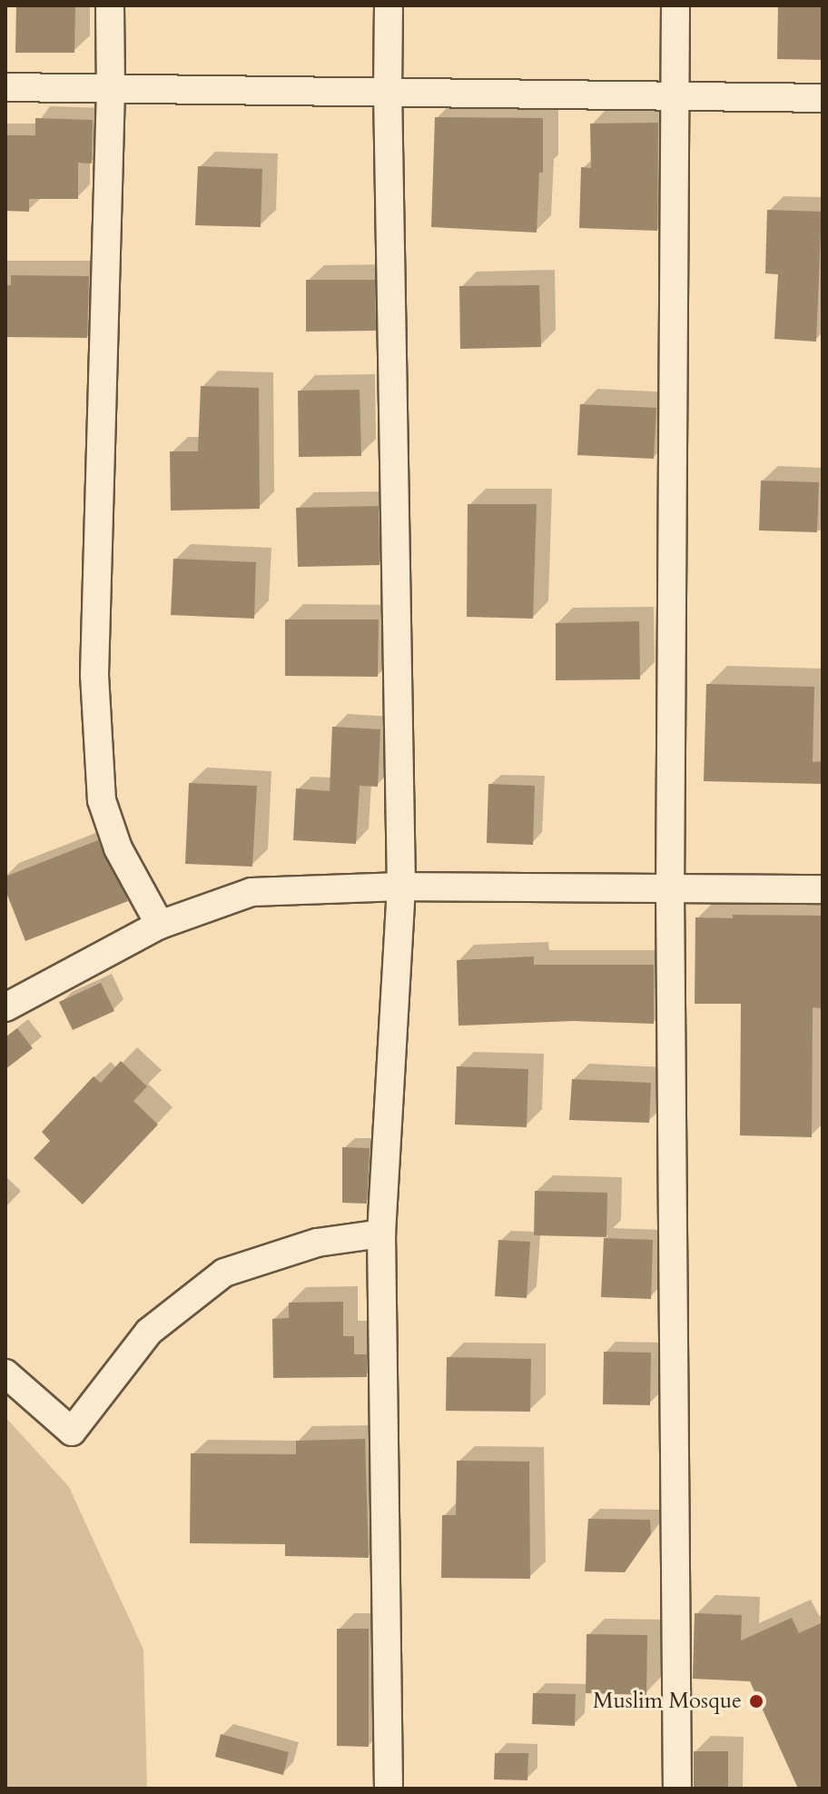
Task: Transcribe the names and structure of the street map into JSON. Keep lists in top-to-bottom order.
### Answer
{
  "places": ["Muslim Mosque"]
}
